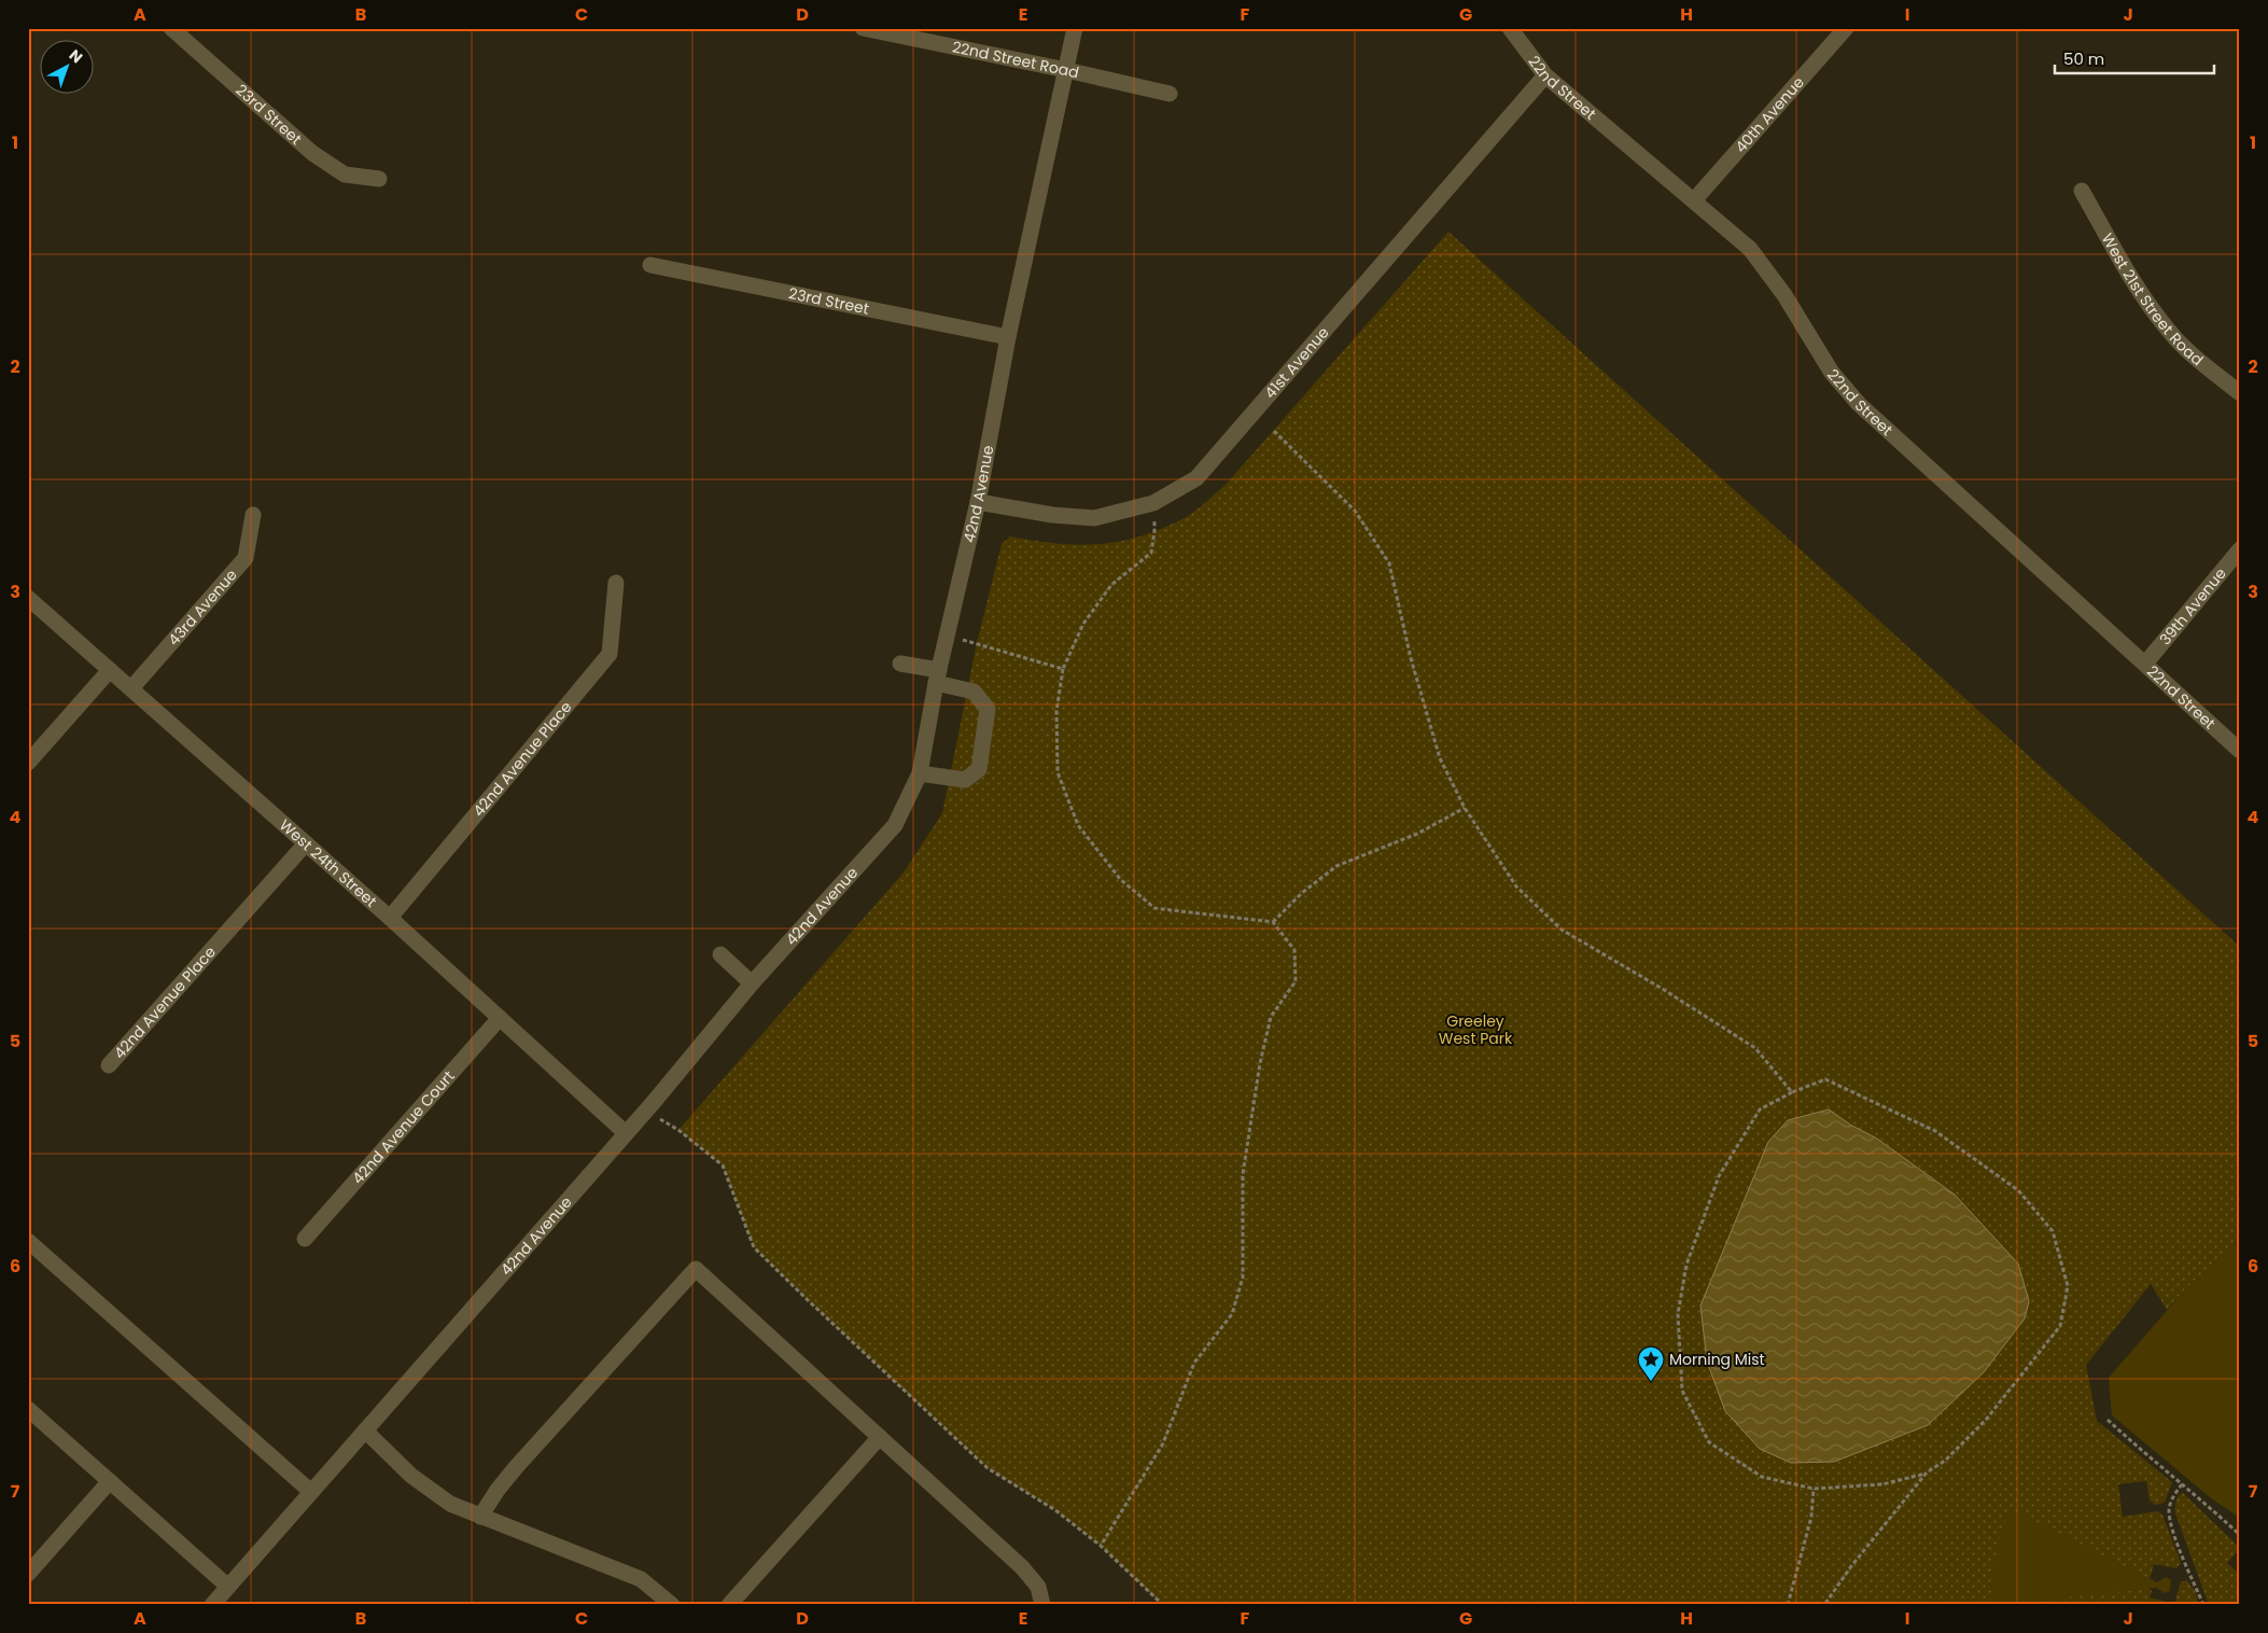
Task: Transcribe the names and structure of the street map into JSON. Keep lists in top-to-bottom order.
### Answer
{
  "streets": {
    "street": [
      "22nd Street Road",
      "22nd Street",
      "40th Avenue",
      "23rd Street",
      "West 21st Street Road",
      "41st Avenue",
      "42nd Avenue",
      "43rd Avenue",
      "39th Avenue",
      "42nd Avenue Place",
      "West 24th Street",
      "42nd Avenue Court"
    ]
  },
  "crossings": [
    ["22nd Street Road", "42nd Avenue"],
    ["22nd Street", "40th Avenue"],
    ["22nd Street", "41st Avenue"],
    ["22nd Street", "39th Avenue"],
    ["23rd Street", "42nd Avenue"],
    ["41st Avenue", "42nd Avenue"],
    ["42nd Avenue", "West 24th Street"],
    ["43rd Avenue", "West 24th Street"],
    ["42nd Avenue Place", "West 24th Street"],
    ["West 24th Street", "42nd Avenue Court"]
  ],
  "parks": ["Greeley West Park"],
  "places": {
    "place": ["Morning Mist"]
  },
  "scale_bar": "50 m",
  "north": "top right",
  "grid": {
    "columns": [
      "A",
      "B",
      "C",
      "D",
      "E",
      "F",
      "G",
      "H",
      "I",
      "J"
    ],
    "rows": [
      "1",
      "2",
      "3",
      "4",
      "5",
      "6",
      "7"
    ]
  }
}
